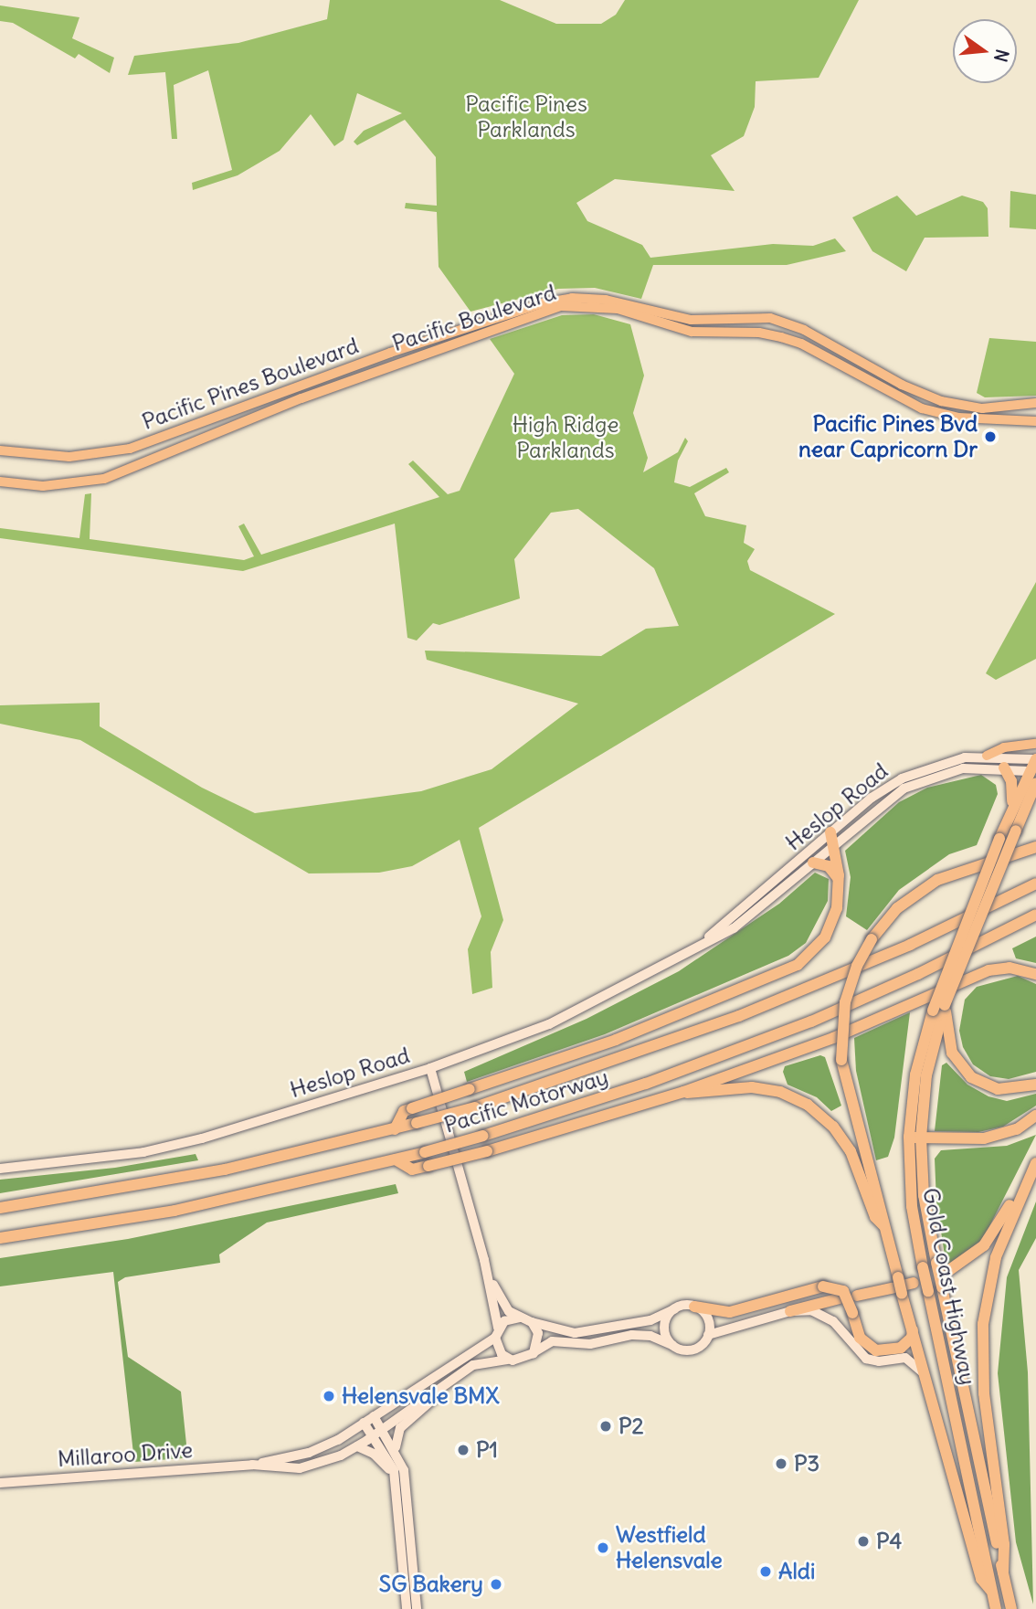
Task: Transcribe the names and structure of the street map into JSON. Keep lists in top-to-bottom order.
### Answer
{
  "streets": {
    "highway": ["Pacific Motorway", "Gold Coast Highway"],
    "main road": ["Pacific Boulevard", "Pacific Pines Boulevard"],
    "street": ["Heslop Road", "Millaroo Drive"]
  },
  "crossings": [
    ["Heslop Road", "Gold Coast Highway"]
  ],
  "parks": ["Pacific Pines Parklands", "High Ridge Parklands"],
  "places": [
    "Pacific Pines Bvd near Capricorn Dr",
    "Helensvale BMX",
    "P2",
    "P1",
    "P3",
    "P4",
    "Westfield Helensvale",
    "Aldi",
    "SG Bakery"
  ],
  "north": "right"
}
